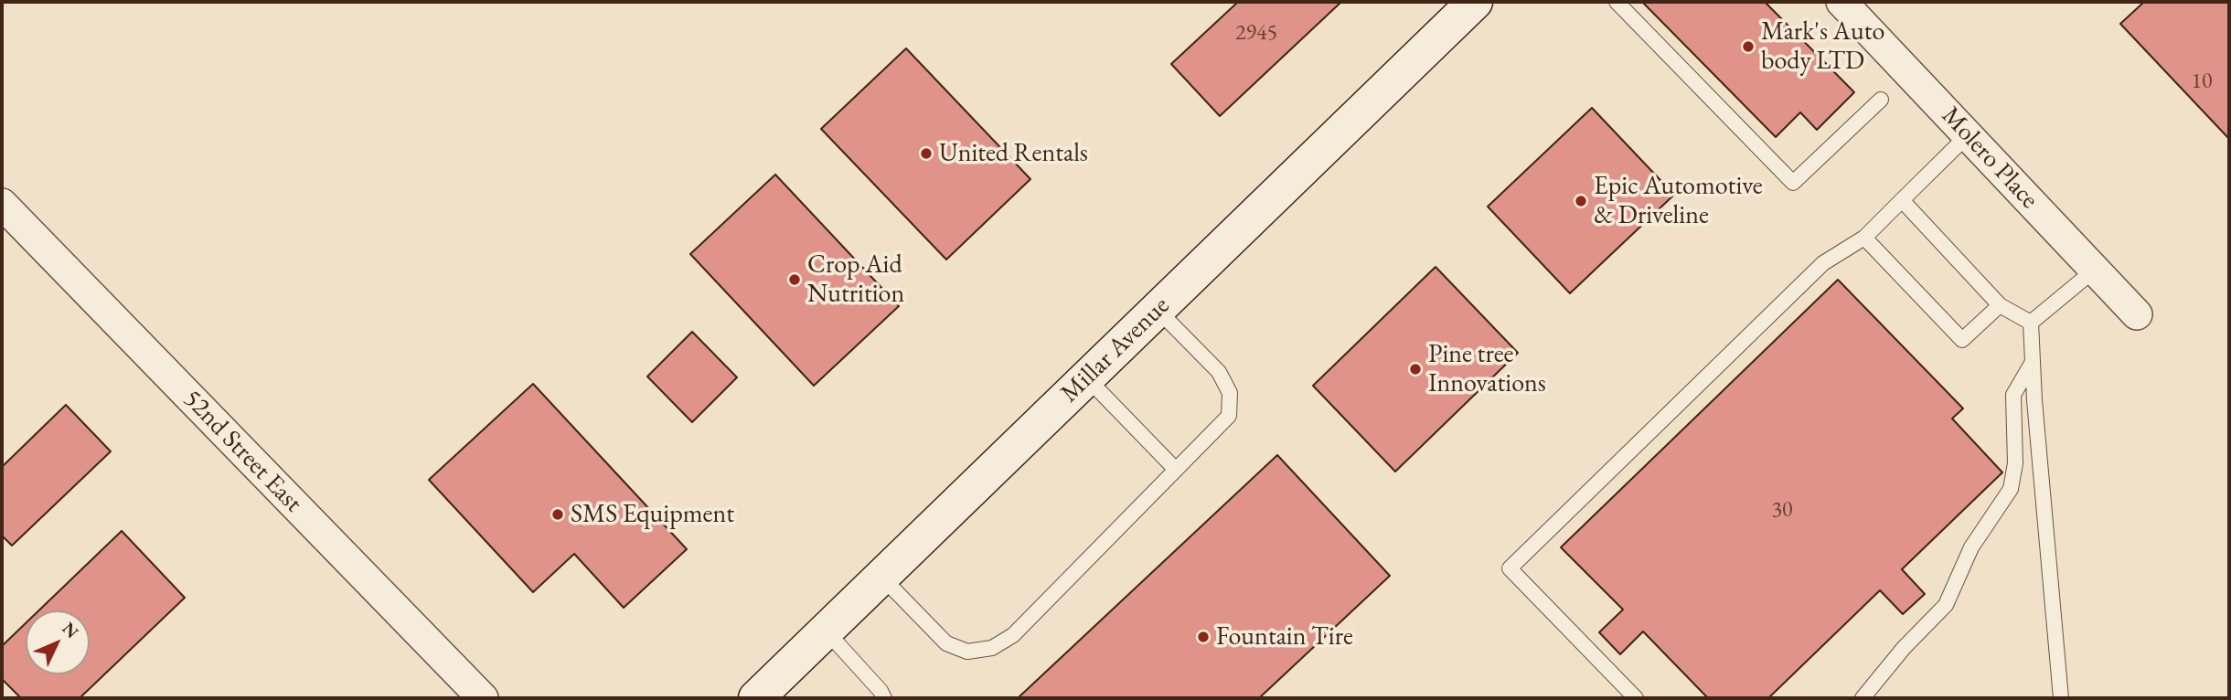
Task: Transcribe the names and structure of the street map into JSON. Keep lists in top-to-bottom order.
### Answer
{
  "streets": {
    "street": ["Molero Place", "Millar Avenue", "52nd Street East"]
  },
  "places": [
    "Mark's Auto body LTD",
    "United Rentals",
    "Epic Automotive & Driveline",
    "Crop Aid Nutrition",
    "Pine tree Innovations",
    "SMS Equipment",
    "Fountain Tire"
  ],
  "house_numbers": ["2945", "10", "30"],
  "north": "top right"
}
